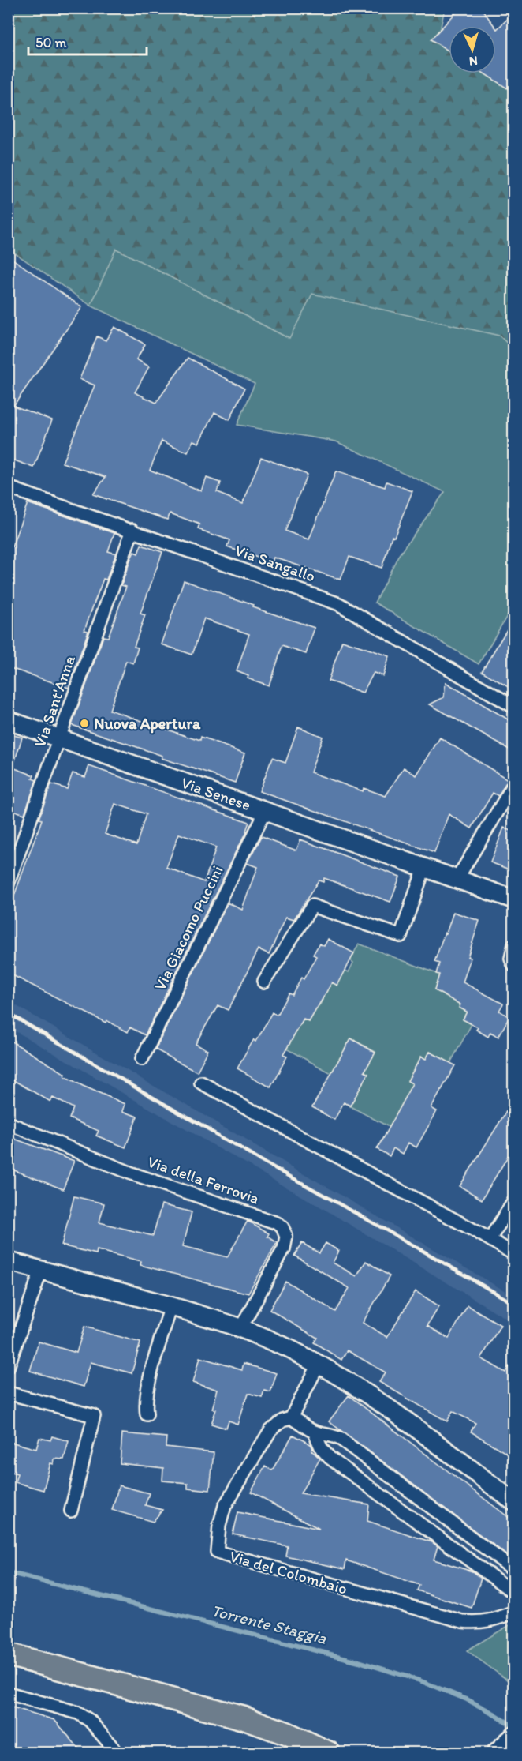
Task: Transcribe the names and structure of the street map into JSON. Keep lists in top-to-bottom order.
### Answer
{
  "streets": {
    "main road": ["Via Senese"],
    "street": [
      "Via Sangallo",
      "Via Sant'Anna",
      "Via Giacomo Puccini",
      "Via della Ferrovia",
      "Via del Colombaio"
    ]
  },
  "crossings": [
    ["Via Sangallo", "Via Sant'Anna"],
    ["Via Sant'Anna", "Via Senese"],
    ["Via Senese", "Via Giacomo Puccini"]
  ],
  "water": ["Torrente Staggia"],
  "places": ["Nuova Apertura"],
  "scale_bar": "50 m",
  "north": "bottom"
}
